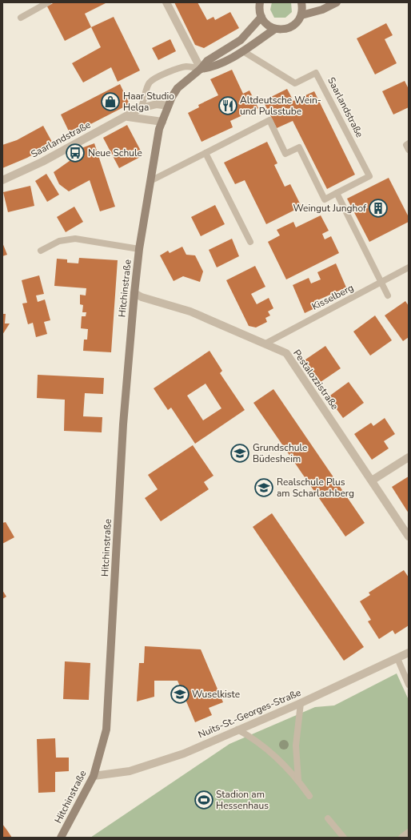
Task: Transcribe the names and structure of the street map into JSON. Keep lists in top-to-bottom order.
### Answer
{
  "streets": {
    "main road": ["Hitchinstraße"],
    "street": ["Saarlandstraße", "Pestalozzistraße", "Nuits-St.-Georges-Straße"],
    "lane": ["Kisselberg"]
  },
  "crossings": [
    ["Hitchinstraße", "Pestalozzistraße"],
    ["Hitchinstraße", "Nuits-St.-Georges-Straße"],
    ["Kisselberg", "Pestalozzistraße"]
  ],
  "places": {
    "shop": ["Haar Studio Helga"],
    "restaurant": ["Altdeutsche Wein- und Pulsstube"],
    "bus stop": ["Neue Schule"],
    "building": ["Weingut Junghof"],
    "school or university": ["Grundschule Büdesheim", "Realschule Plus am Scharlachberg", "Wuselkiste"],
    "sports": ["Stadion am Hessenhaus"]
  }
}
